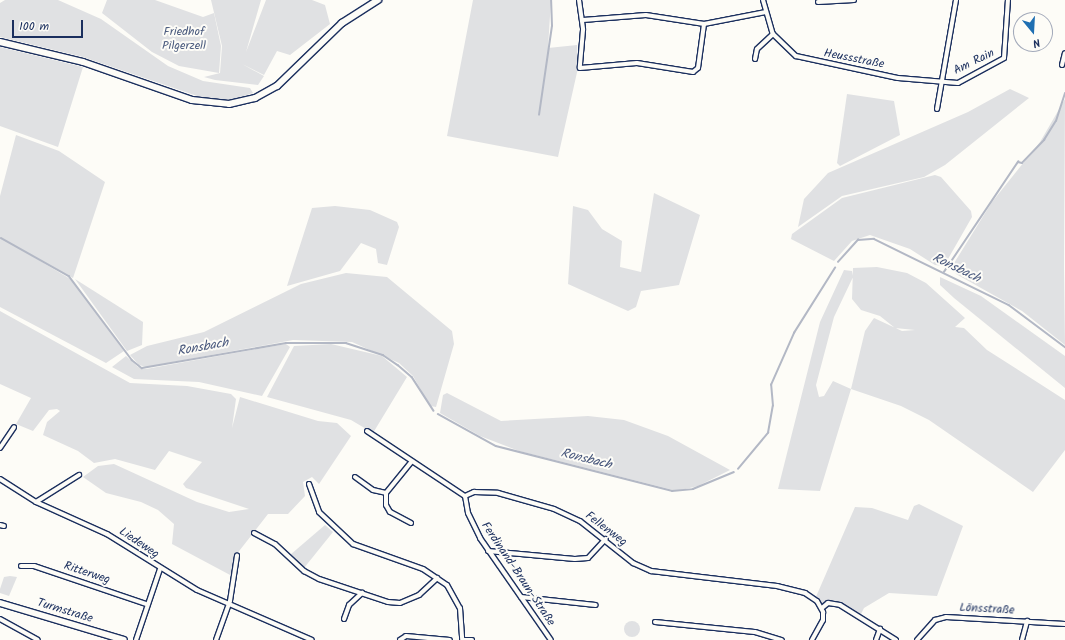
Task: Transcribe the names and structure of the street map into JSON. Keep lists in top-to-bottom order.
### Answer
{
  "streets": {
    "street": [
      "Heussstraße",
      "Am Rain",
      "Fellenweg",
      "Liedeweg",
      "Ritterweg",
      "Ferdinand-Braun-Straße",
      "Lönsstraße",
      "Turmstraße"
    ]
  },
  "crossings": [
    ["Heussstraße", "Am Rain"],
    ["Fellenweg", "Ferdinand-Braun-Straße"]
  ],
  "water": ["Ronsbach"],
  "parks": ["Friedhof Pilgerzell"],
  "scale_bar": "100 m",
  "north": "bottom"
}
